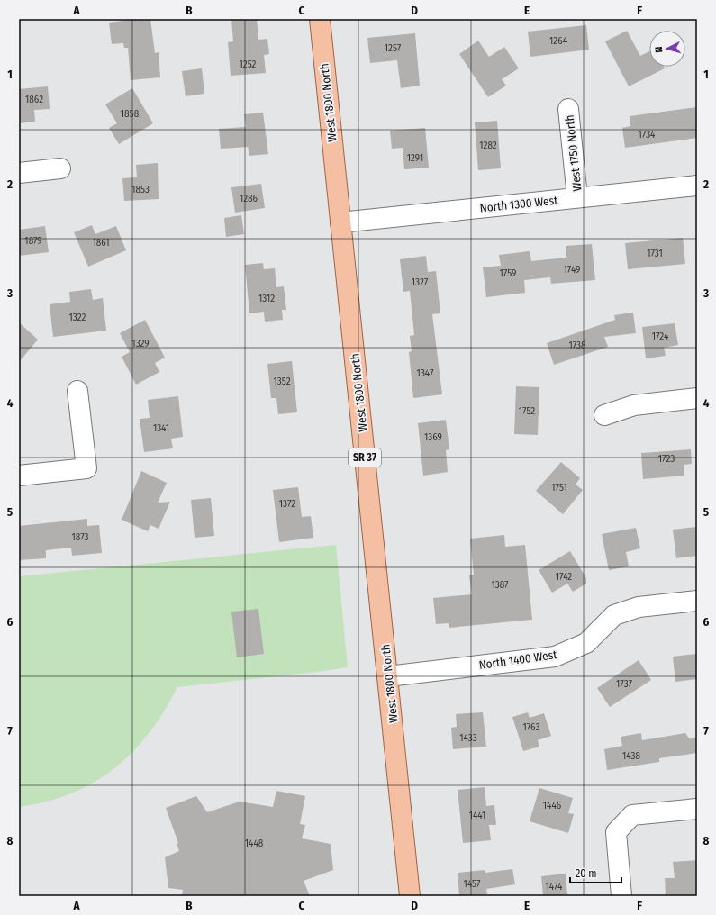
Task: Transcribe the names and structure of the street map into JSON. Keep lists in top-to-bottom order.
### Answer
{
  "streets": {
    "main road": ["West 1800 North", "SR 37"],
    "street": ["West 1750 North", "North 1300 West", "North 1400 West"]
  },
  "crossings": [
    ["West 1800 North", "North 1300 West"],
    ["West 1800 North", "North 1400 West"],
    ["West 1750 North", "North 1300 West"]
  ],
  "house_numbers": [
    "1264",
    "1257",
    "1252",
    "1862",
    "1858",
    "1734",
    "1282",
    "1291",
    "1853",
    "1286",
    "1879",
    "1861",
    "1731",
    "1749",
    "1759",
    "1327",
    "1312",
    "1322",
    "1724",
    "1329",
    "1738",
    "1347",
    "1352",
    "1752",
    "1341",
    "1369",
    "1723",
    "1751",
    "1372",
    "1873",
    "1742",
    "1387",
    "1737",
    "1763",
    "1433",
    "1438",
    "1446",
    "1441",
    "1448",
    "1457",
    "1474"
  ],
  "scale_bar": "20 m",
  "north": "left",
  "grid": {
    "columns": [
      "A",
      "B",
      "C",
      "D",
      "E",
      "F"
    ],
    "rows": [
      "1",
      "2",
      "3",
      "4",
      "5",
      "6",
      "7",
      "8"
    ]
  }
}
